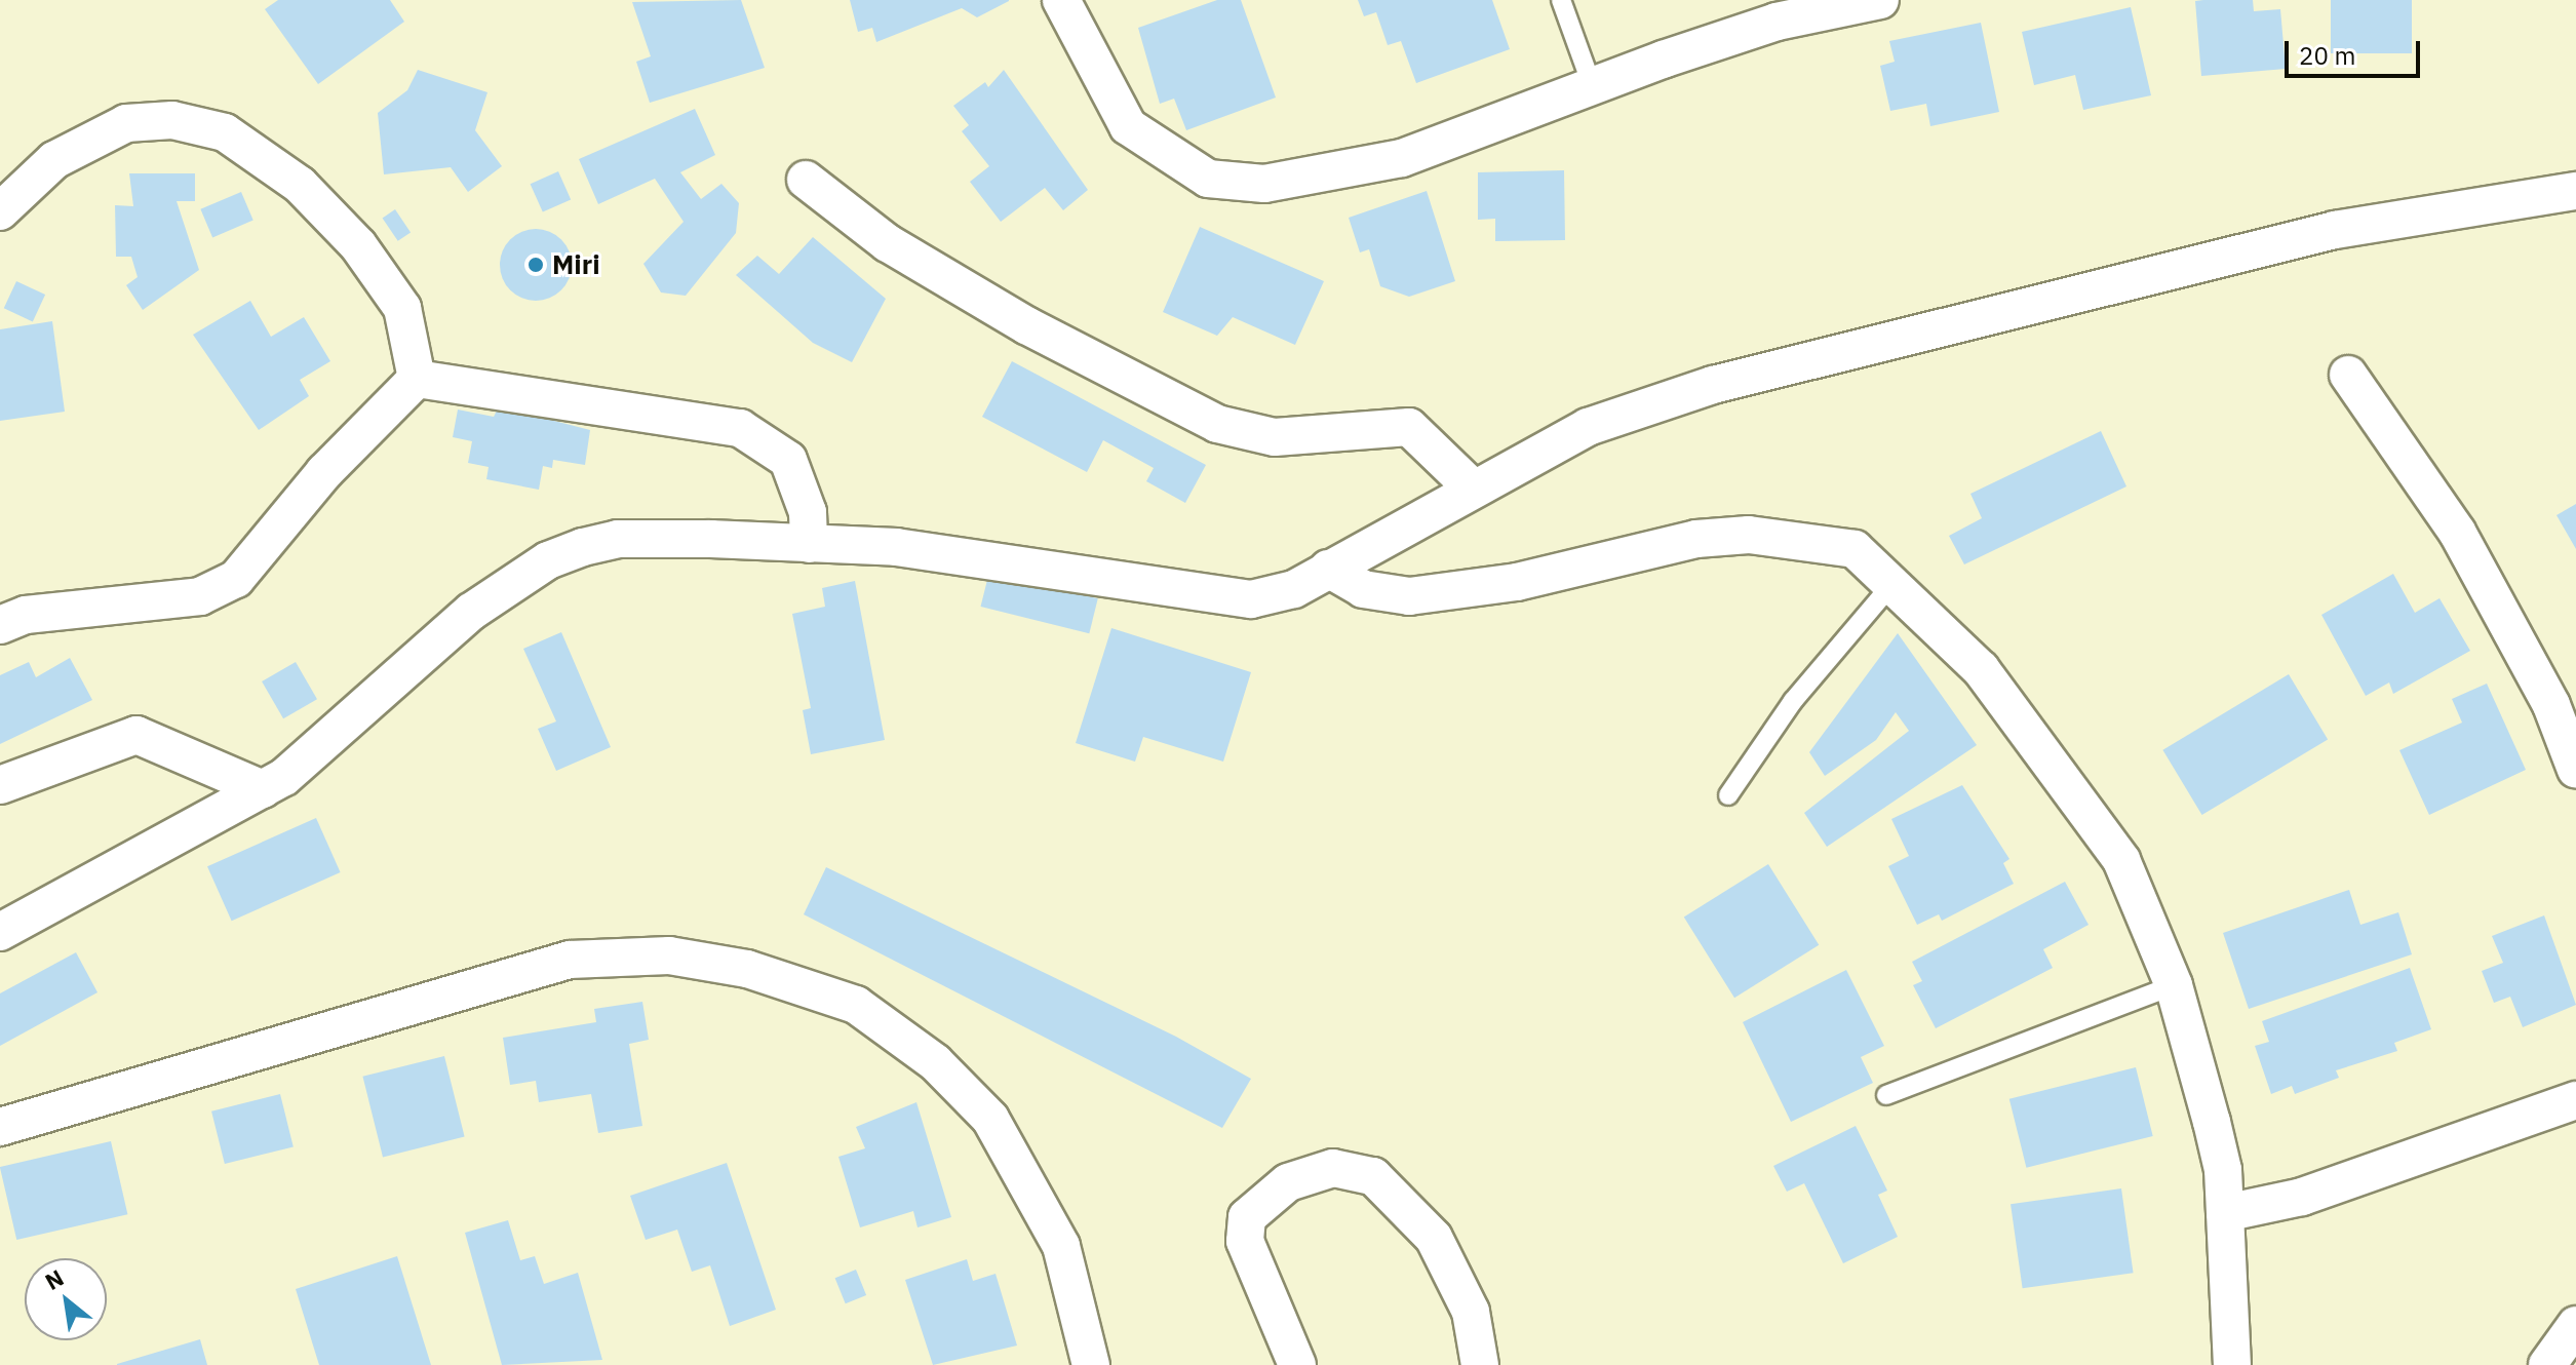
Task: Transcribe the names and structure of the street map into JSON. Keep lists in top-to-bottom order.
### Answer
{
  "places": ["Miri"],
  "scale_bar": "20 m",
  "north": "top left"
}
